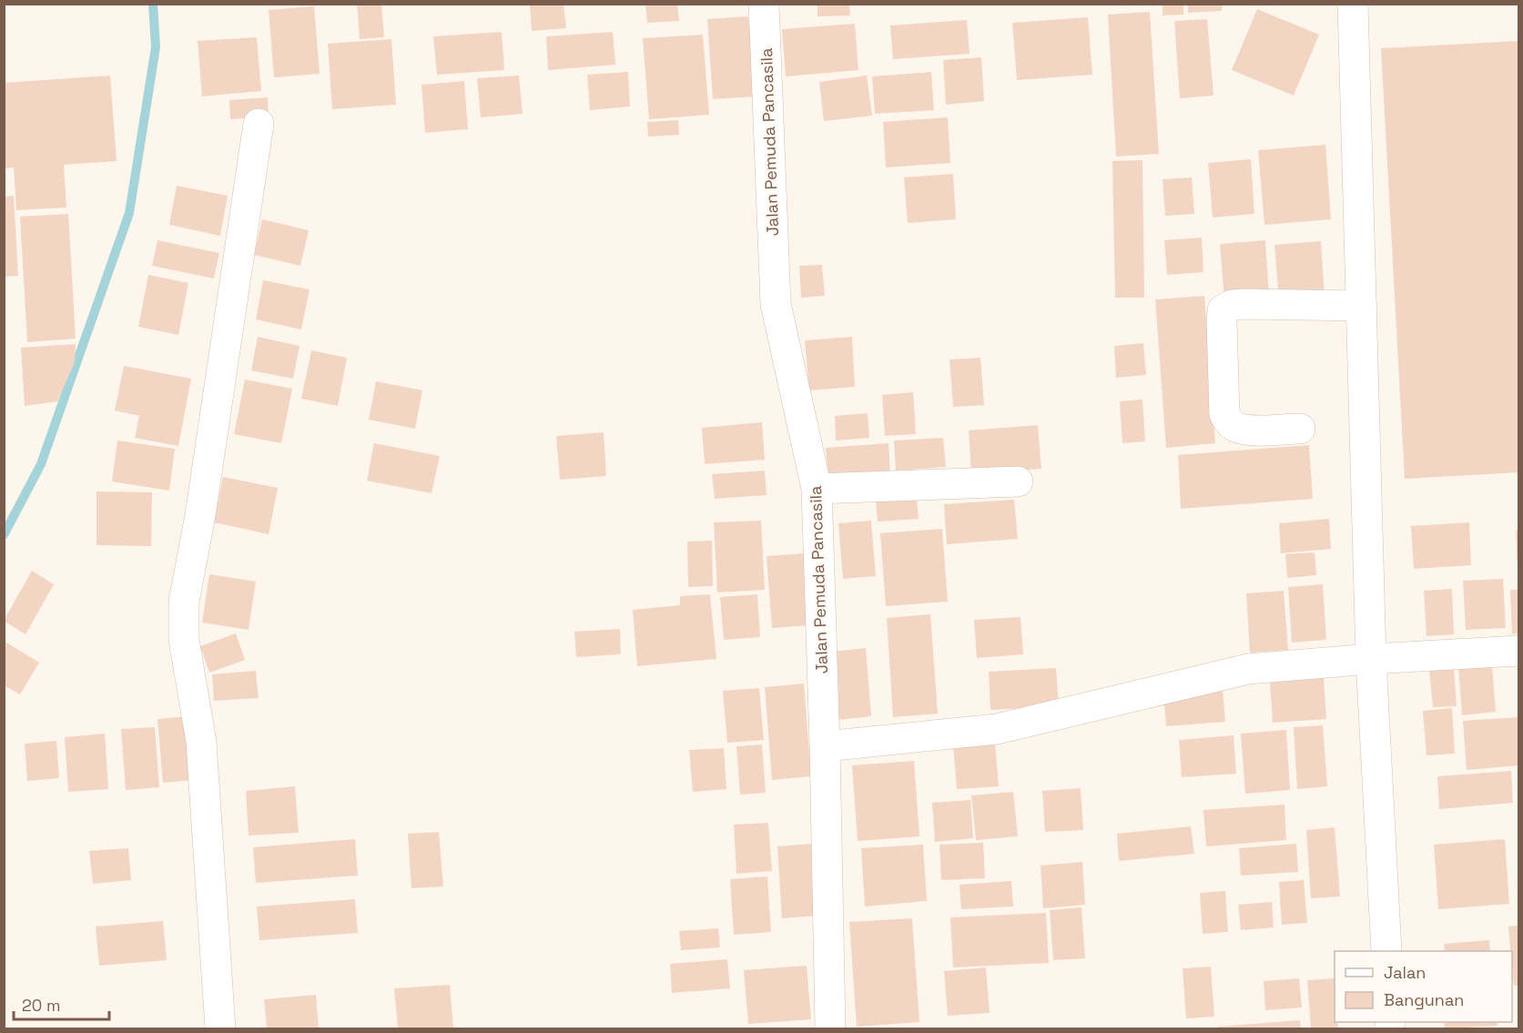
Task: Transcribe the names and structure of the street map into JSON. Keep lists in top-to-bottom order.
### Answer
{
  "streets": {
    "street": ["Jalan Pemuda Pancasila"]
  },
  "legend": ["Jalan", "Bangunan"],
  "scale_bar": "20 m"
}
